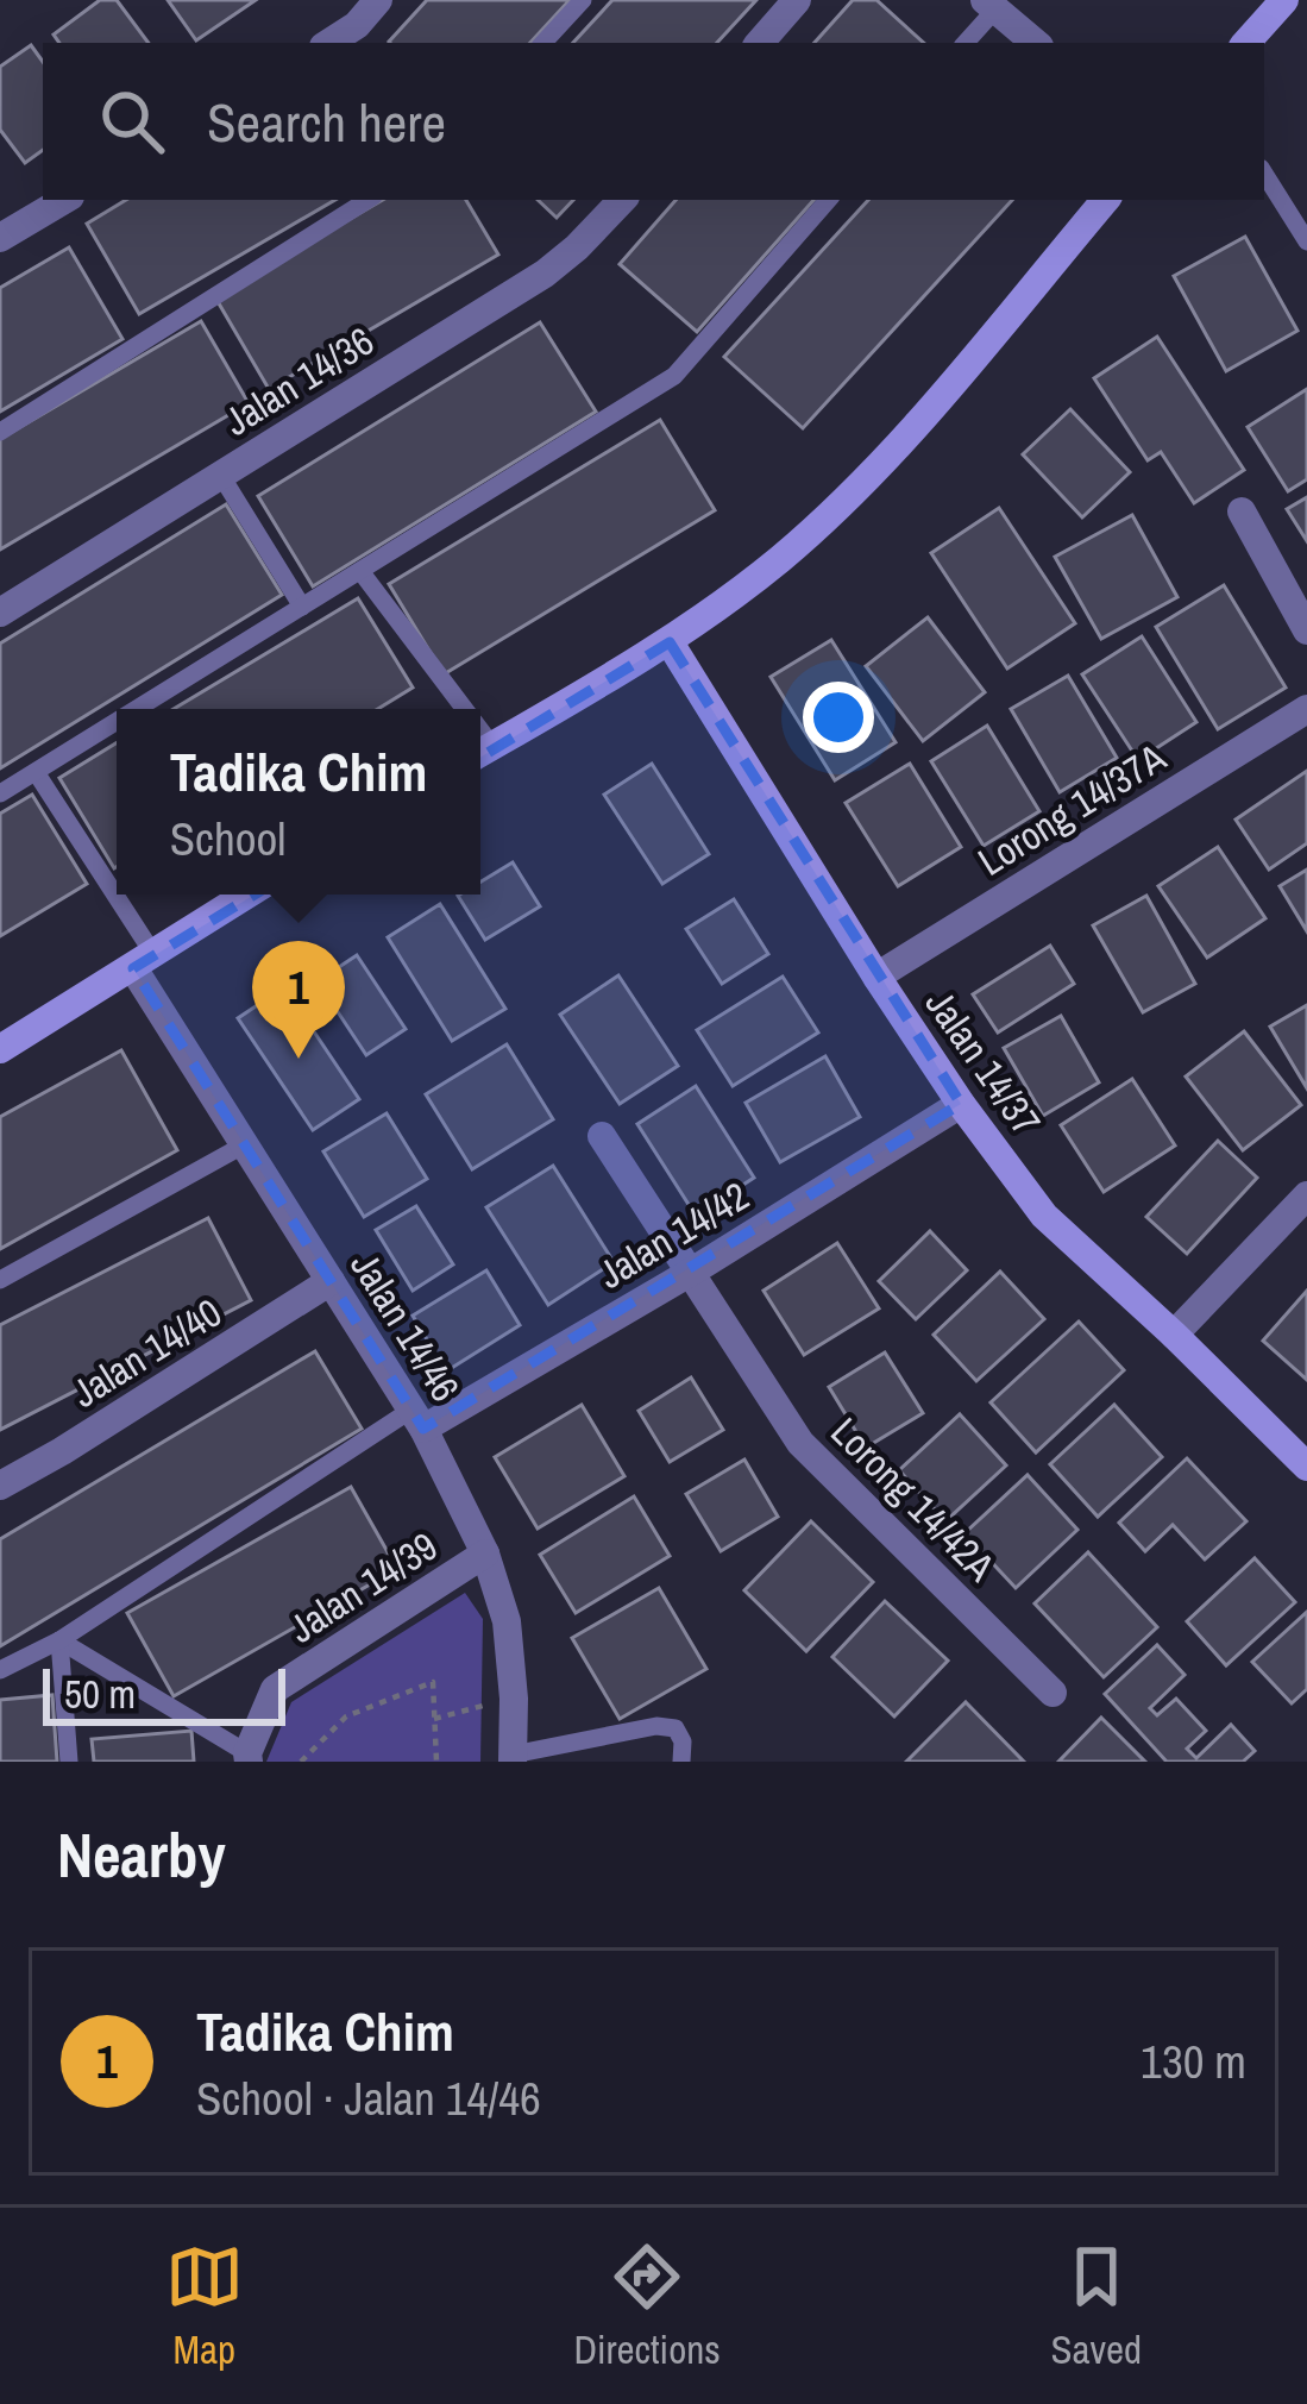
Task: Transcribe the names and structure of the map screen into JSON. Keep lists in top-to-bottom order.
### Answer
{
  "streets": {
    "street": [
      "Jalan 14/36",
      "Lorong 14/37A",
      "Jalan 14/37",
      "Jalan 14/42",
      "Jalan 14/46",
      "Jalan 14/40",
      "Lorong 14/42A",
      "Jalan 14/39"
    ]
  },
  "crossings": [
    ["Lorong 14/37A", "Jalan 14/37"],
    ["Jalan 14/37", "Jalan 14/42"],
    ["Jalan 14/42", "Jalan 14/46"],
    ["Jalan 14/42", "Lorong 14/42A"],
    ["Jalan 14/46", "Jalan 14/40"],
    ["Jalan 14/46", "Jalan 14/39"]
  ],
  "scale_bar": "50 m",
  "page": {
    "search": "Search here",
    "popup": ["Tadika Chim", "School"],
    "pins": "1",
    "scale": "50 m",
    "heading": "Nearby",
    "list": [
      {
        "mark": "1",
        "name": "Tadika Chim",
        "note": "School · Jalan 14/46",
        "value": "130 m"
      }
    ],
    "nav": ["Map", "Directions", "Saved"]
  }
}
